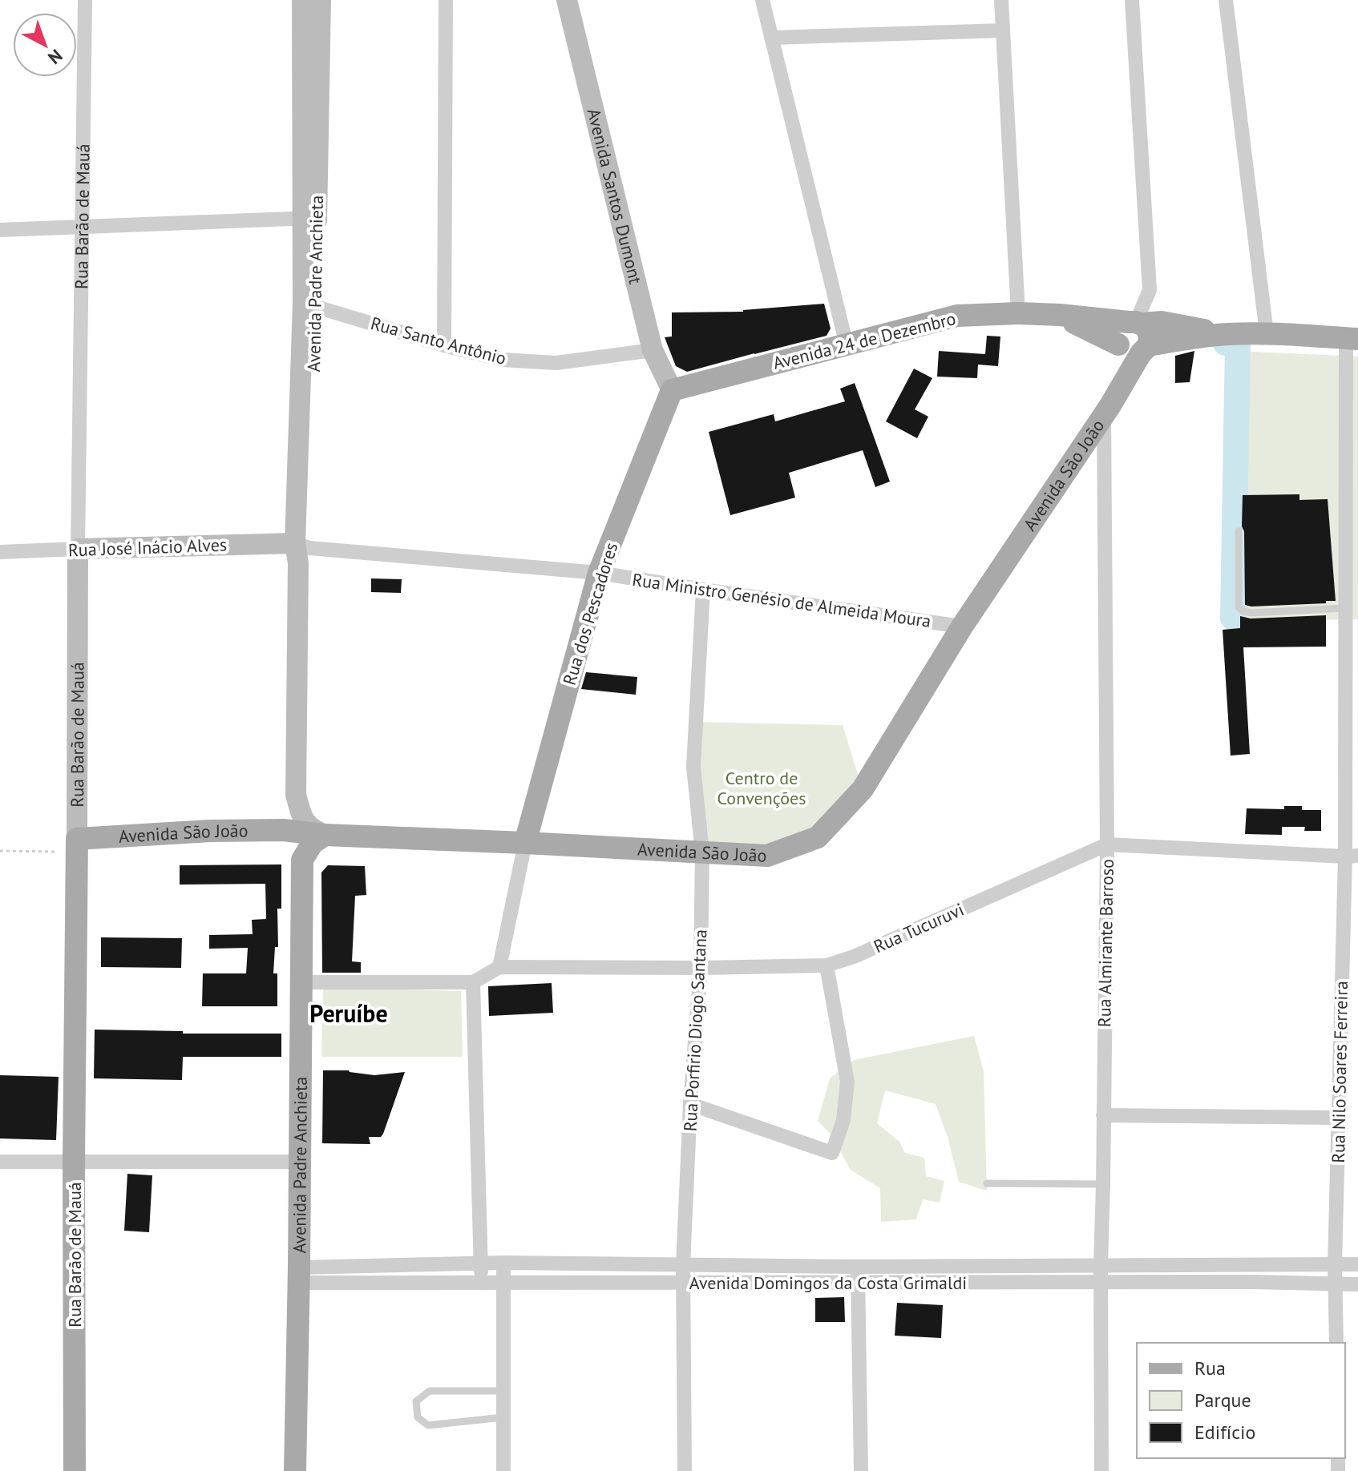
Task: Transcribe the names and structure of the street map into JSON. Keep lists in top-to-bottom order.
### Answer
{
  "streets": {
    "main road": [
      "Avenida Santos Dumont",
      "Rua Barão de Mauá",
      "Avenida Padre Anchieta",
      "Avenida 24 de Dezembro",
      "Avenida São João",
      "Rua José Inácio Alves",
      "Rua dos Pescadores"
    ],
    "street": [
      "Rua Santo Antônio",
      "Rua Ministro Genésio de Almeida Moura",
      "Rua Tucuruvi",
      "Rua Almirante Barroso",
      "Rua Porfirio Diogo Santana",
      "Rua Nilo Soares Ferreira",
      "Avenida Domingos da Costa Grimaldi"
    ]
  },
  "crossings": [
    ["Avenida Santos Dumont", "Rua Santo Antônio"],
    ["Avenida Santos Dumont", "Avenida 24 de Dezembro"],
    ["Avenida Santos Dumont", "Rua dos Pescadores"],
    ["Rua Barão de Mauá", "Avenida São João"],
    ["Rua Barão de Mauá", "Rua José Inácio Alves"],
    ["Avenida Padre Anchieta", "Rua Santo Antônio"],
    ["Avenida Padre Anchieta", "Avenida São João"],
    ["Avenida Padre Anchieta", "Rua José Inácio Alves"],
    ["Avenida Padre Anchieta", "Rua Ministro Genésio de Almeida Moura"],
    ["Avenida Padre Anchieta", "Avenida Domingos da Costa Grimaldi"],
    ["Avenida 24 de Dezembro", "Avenida São João"],
    ["Avenida 24 de Dezembro", "Rua dos Pescadores"],
    ["Avenida 24 de Dezembro", "Rua Nilo Soares Ferreira"],
    ["Avenida São João", "Rua Ministro Genésio de Almeida Moura"],
    ["Avenida São João", "Rua dos Pescadores"],
    ["Avenida São João", "Rua Almirante Barroso"],
    ["Avenida São João", "Rua Porfirio Diogo Santana"],
    ["Rua José Inácio Alves", "Rua Ministro Genésio de Almeida Moura"],
    ["Rua Ministro Genésio de Almeida Moura", "Rua dos Pescadores"],
    ["Rua Ministro Genésio de Almeida Moura", "Rua Porfirio Diogo Santana"],
    ["Rua Tucuruvi", "Rua Almirante Barroso"],
    ["Rua Tucuruvi", "Rua Porfirio Diogo Santana"],
    ["Rua Tucuruvi", "Rua Nilo Soares Ferreira"],
    ["Rua Almirante Barroso", "Avenida Domingos da Costa Grimaldi"],
    ["Rua Porfirio Diogo Santana", "Avenida Domingos da Costa Grimaldi"],
    ["Rua Nilo Soares Ferreira", "Avenida Domingos da Costa Grimaldi"]
  ],
  "districts": ["Peruíbe"],
  "parks": ["Centro de Convenções"],
  "legend": ["Rua", "Parque", "Edifício"],
  "north": "bottom right"
}
